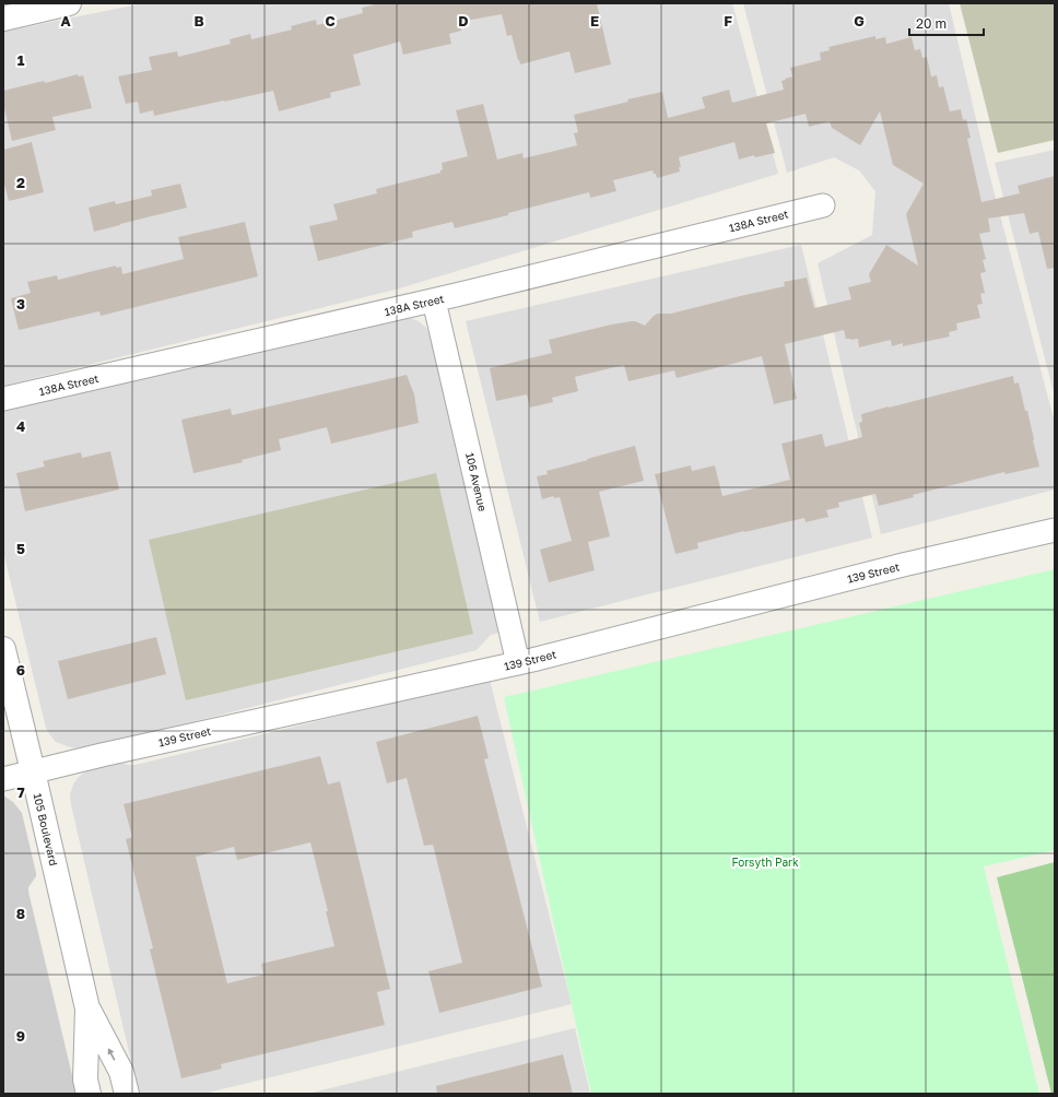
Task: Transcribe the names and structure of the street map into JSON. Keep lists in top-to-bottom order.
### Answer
{
  "streets": {
    "street": [
      "138A Street",
      "106 Avenue",
      "139 Street",
      "105 Boulevard"
    ]
  },
  "crossings": [
    ["138A Street", "106 Avenue"],
    ["106 Avenue", "139 Street"],
    ["139 Street", "105 Boulevard"]
  ],
  "parks": ["Forsyth Park"],
  "scale_bar": "20 m",
  "grid": {
    "columns": [
      "A",
      "B",
      "C",
      "D",
      "E",
      "F",
      "G"
    ],
    "rows": [
      "1",
      "2",
      "3",
      "4",
      "5",
      "6",
      "7",
      "8",
      "9"
    ]
  }
}
